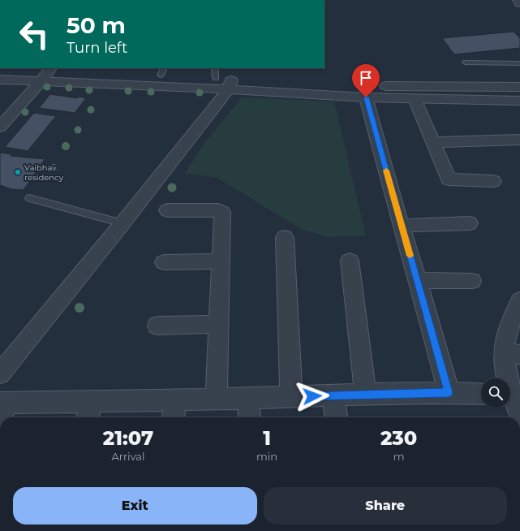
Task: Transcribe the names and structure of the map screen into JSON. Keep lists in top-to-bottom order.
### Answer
{
  "places": ["Vaibhav residency"],
  "page": {
    "turn": ["50 m", "Turn left"],
    "eta": [
      "21:07",
      "Arrival",
      "1",
      "min",
      "230",
      "m"
    ],
    "buttons": ["Exit", "Share"]
  }
}
